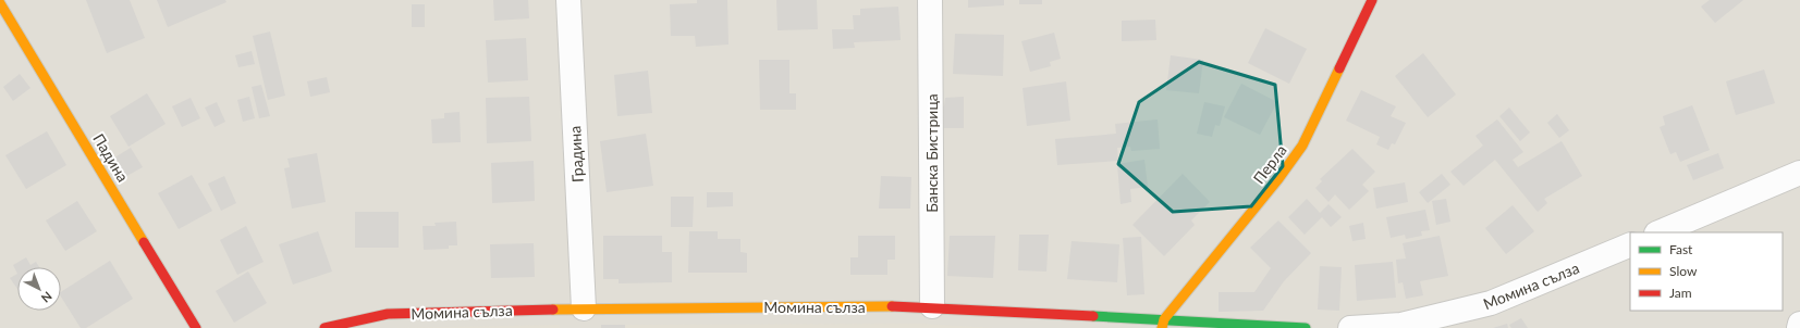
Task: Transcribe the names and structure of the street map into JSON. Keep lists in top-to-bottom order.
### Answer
{
  "streets": {
    "street": [
      "Банска Бистрица",
      "Градина",
      "Падина",
      "Перла",
      "Момина сълза"
    ]
  },
  "crossings": [
    ["Банска Бистрица", "Момина сълза"],
    ["Градина", "Момина сълза"],
    ["Перла", "Момина сълза"]
  ],
  "legend": ["Fast", "Slow", "Jam"],
  "north": "bottom right"
}
